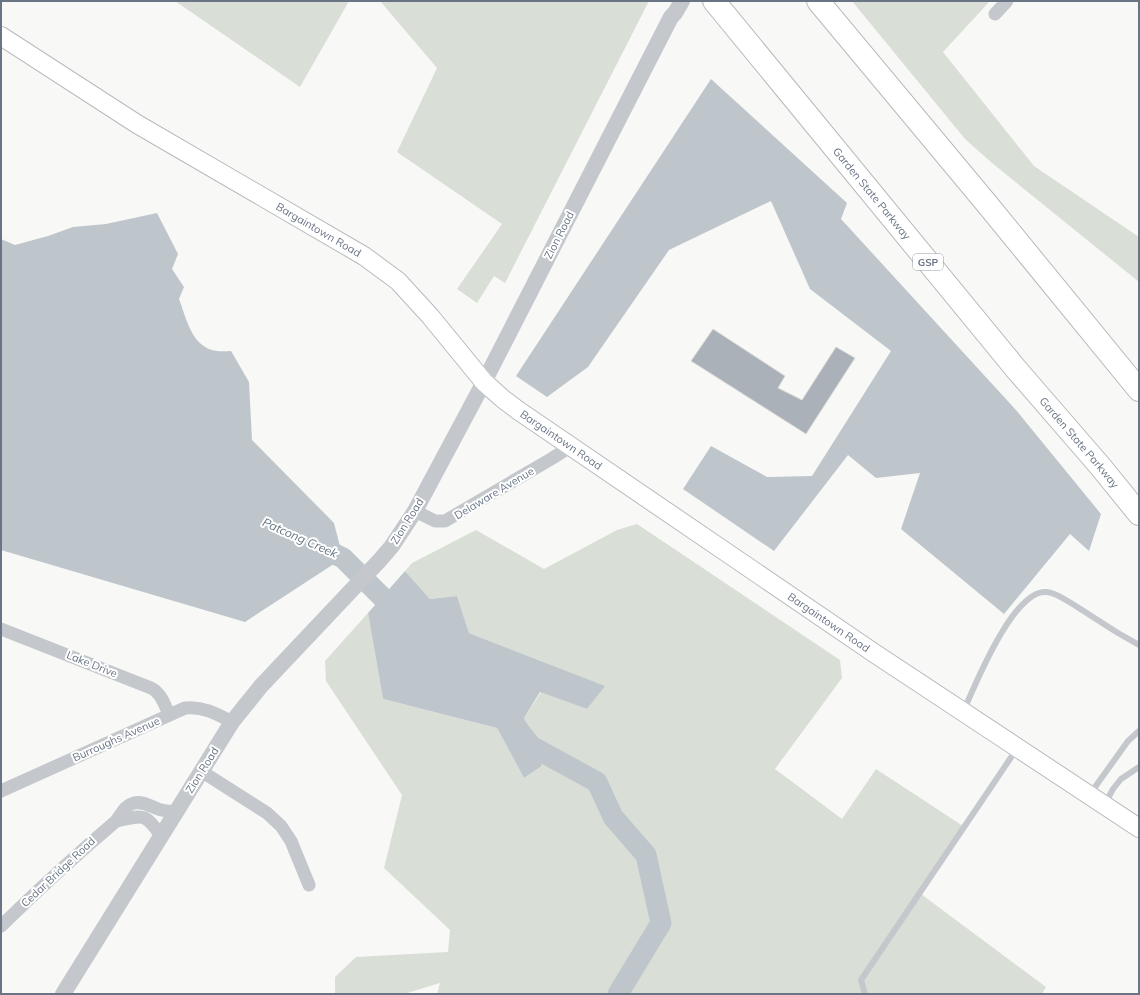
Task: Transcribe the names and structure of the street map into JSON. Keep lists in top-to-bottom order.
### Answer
{
  "streets": {
    "highway": ["Garden State Parkway", "GSP"],
    "main road": ["Bargaintown Road"],
    "street": [
      "Zion Road",
      "Delaware Avenue",
      "Lake Drive",
      "Burroughs Avenue",
      "Cedar Bridge Road"
    ]
  },
  "crossings": [
    ["Bargaintown Road", "Zion Road"],
    ["Bargaintown Road", "Delaware Avenue"],
    ["Zion Road", "Delaware Avenue"],
    ["Zion Road", "Burroughs Avenue"],
    ["Zion Road", "Cedar Bridge Road"],
    ["Lake Drive", "Burroughs Avenue"]
  ],
  "water": ["Patcong Creek"]
}
